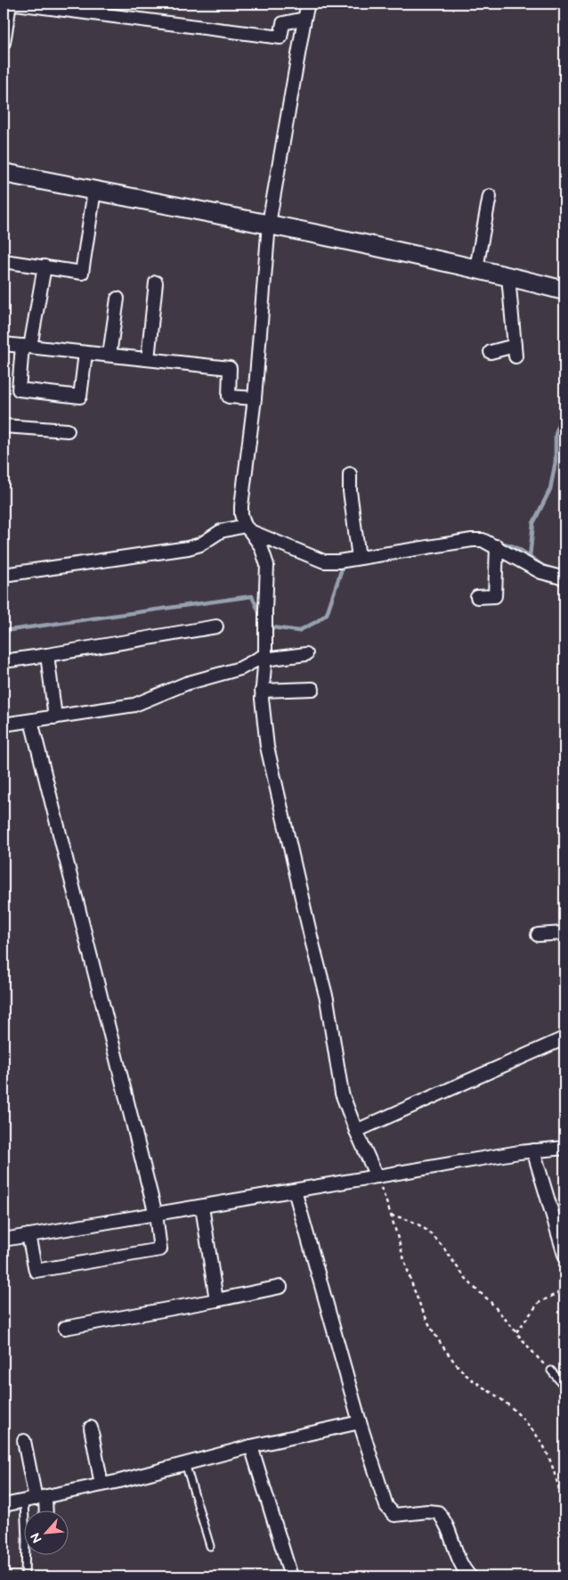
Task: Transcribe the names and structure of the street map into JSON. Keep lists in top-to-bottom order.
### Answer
{
  "north": "bottom left"
}
